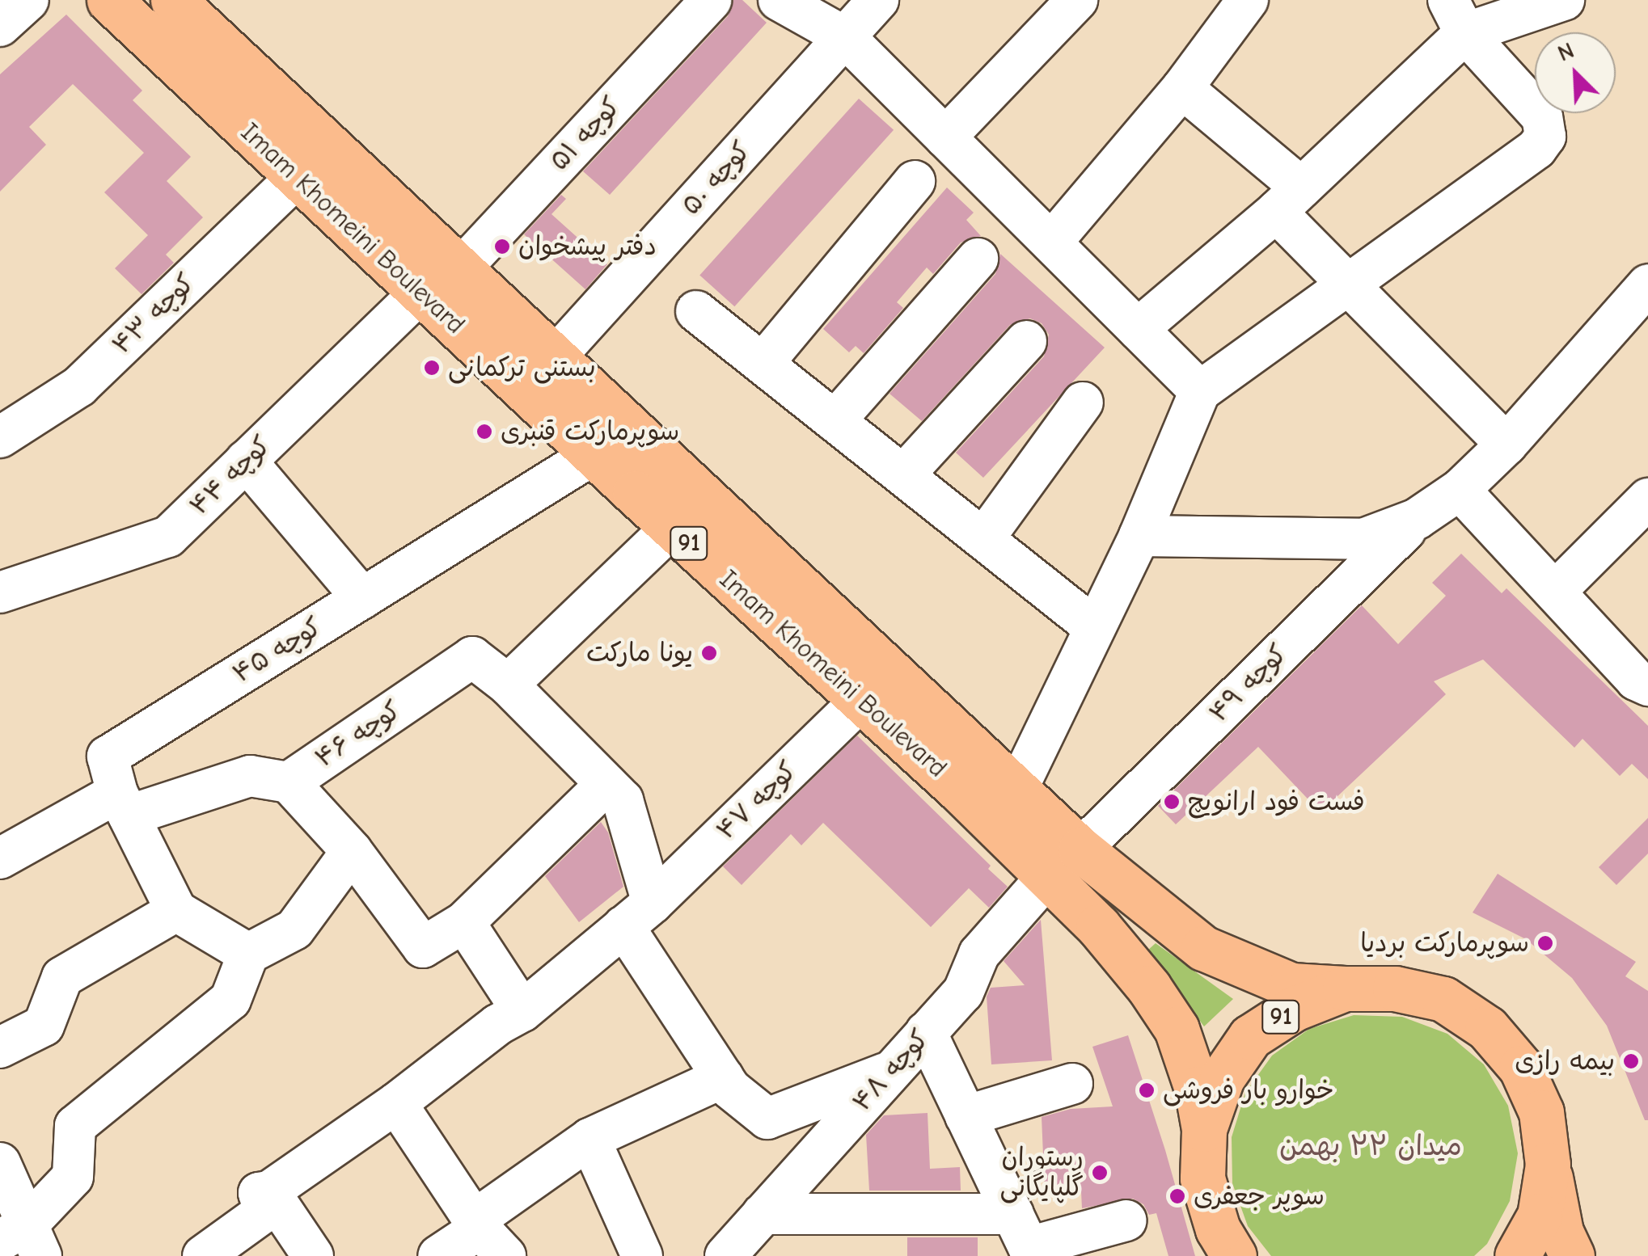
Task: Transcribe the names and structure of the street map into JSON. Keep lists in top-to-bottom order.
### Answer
{
  "streets": {
    "main road": ["Imam Khomeini Boulevard", "91"],
    "street": [
      "کوچه ۵۱",
      "کوچه ۵۰",
      "کوچه ۴۳",
      "کوچه ۴۴",
      "کوچه ۴۵",
      "کوچه ۴۹",
      "کوچه ۴۶",
      "کوچه ۴۷",
      "کوچه ۴۸"
    ]
  },
  "crossings": [
    ["کوچه ۵۱", "Imam Khomeini Boulevard"],
    ["کوچه ۵۰", "Imam Khomeini Boulevard"],
    ["Imam Khomeini Boulevard", "کوچه ۴۳"],
    ["Imam Khomeini Boulevard", "کوچه ۴۴"],
    ["Imam Khomeini Boulevard", "91"],
    ["Imam Khomeini Boulevard", "کوچه ۴۵"],
    ["Imam Khomeini Boulevard", "کوچه ۴۹"],
    ["Imam Khomeini Boulevard", "کوچه ۴۷"],
    ["Imam Khomeini Boulevard", "کوچه ۴۸"]
  ],
  "districts": ["میدان ۲۲ بهمن"],
  "places": [
    "دفتر پیشخوان",
    "بستنی ترکمانی",
    "سوپرمارکت قنبری",
    "یونا مارکت",
    "فست فود ارانویچ",
    "سوپرمارکت بردیا",
    "بیمه رازی",
    "خوارو بار فروشی",
    "رستوران گلپایگانی",
    "سوپر جعفری"
  ],
  "north": "top left"
}
